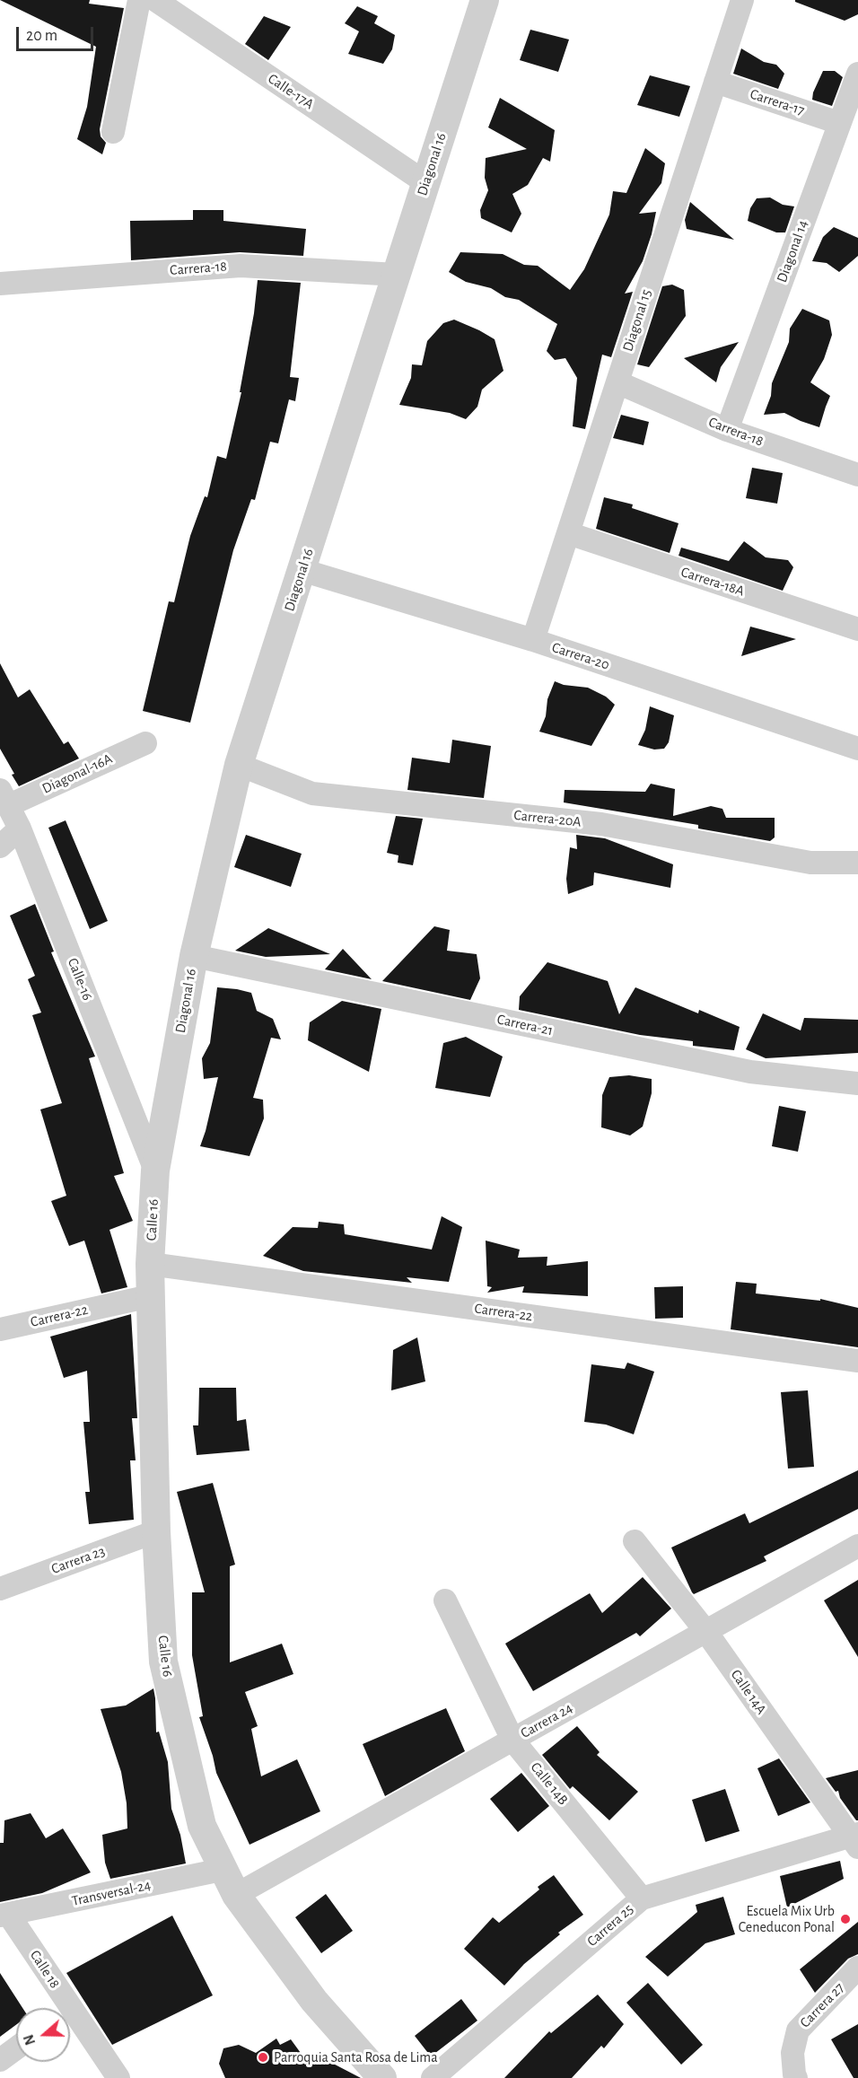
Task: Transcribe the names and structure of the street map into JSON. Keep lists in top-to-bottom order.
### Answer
{
  "streets": {
    "street": [
      "Calle-17A",
      "Carrera-17",
      "Diagonal 16",
      "Diagonal 14",
      "Carrera-18",
      "Diagonal 15",
      "Carrera-18A",
      "Carrera-20",
      "Diagonal-16A",
      "Carrera-20A",
      "Calle-16",
      "Carrera-21",
      "Calle 16",
      "Carrera-22",
      "Carrera 23",
      "Calle 14A",
      "Carrera 24",
      "Calle 14B",
      "Transversal-24",
      "Carrera 25",
      "Calle 18",
      "Carrera 27"
    ]
  },
  "crossings": [
    ["Calle-17A", "Diagonal 16"],
    ["Carrera-17", "Diagonal 14"],
    ["Carrera-17", "Diagonal 15"],
    ["Diagonal 16", "Carrera-18"],
    ["Diagonal 16", "Carrera-20"],
    ["Diagonal 16", "Carrera-20A"],
    ["Diagonal 16", "Calle-16"],
    ["Diagonal 16", "Carrera-21"],
    ["Diagonal 16", "Calle 16"],
    ["Diagonal 14", "Carrera-18"],
    ["Carrera-18", "Diagonal 15"],
    ["Diagonal 15", "Carrera-18A"],
    ["Diagonal 15", "Carrera-20"],
    ["Diagonal-16A", "Calle-16"],
    ["Calle-16", "Calle 16"],
    ["Calle 16", "Carrera-22"],
    ["Calle 16", "Carrera 23"],
    ["Calle 16", "Carrera 24"],
    ["Calle 16", "Transversal-24"],
    ["Calle 14A", "Carrera 24"],
    ["Calle 14A", "Carrera 25"],
    ["Carrera 24", "Calle 14B"],
    ["Calle 14B", "Carrera 25"],
    ["Transversal-24", "Calle 18"]
  ],
  "places": ["Escuela Mix Urb Ceneducon Ponal", "Parroquia Santa Rosa de Lima"],
  "scale_bar": "20 m",
  "north": "left"
}
